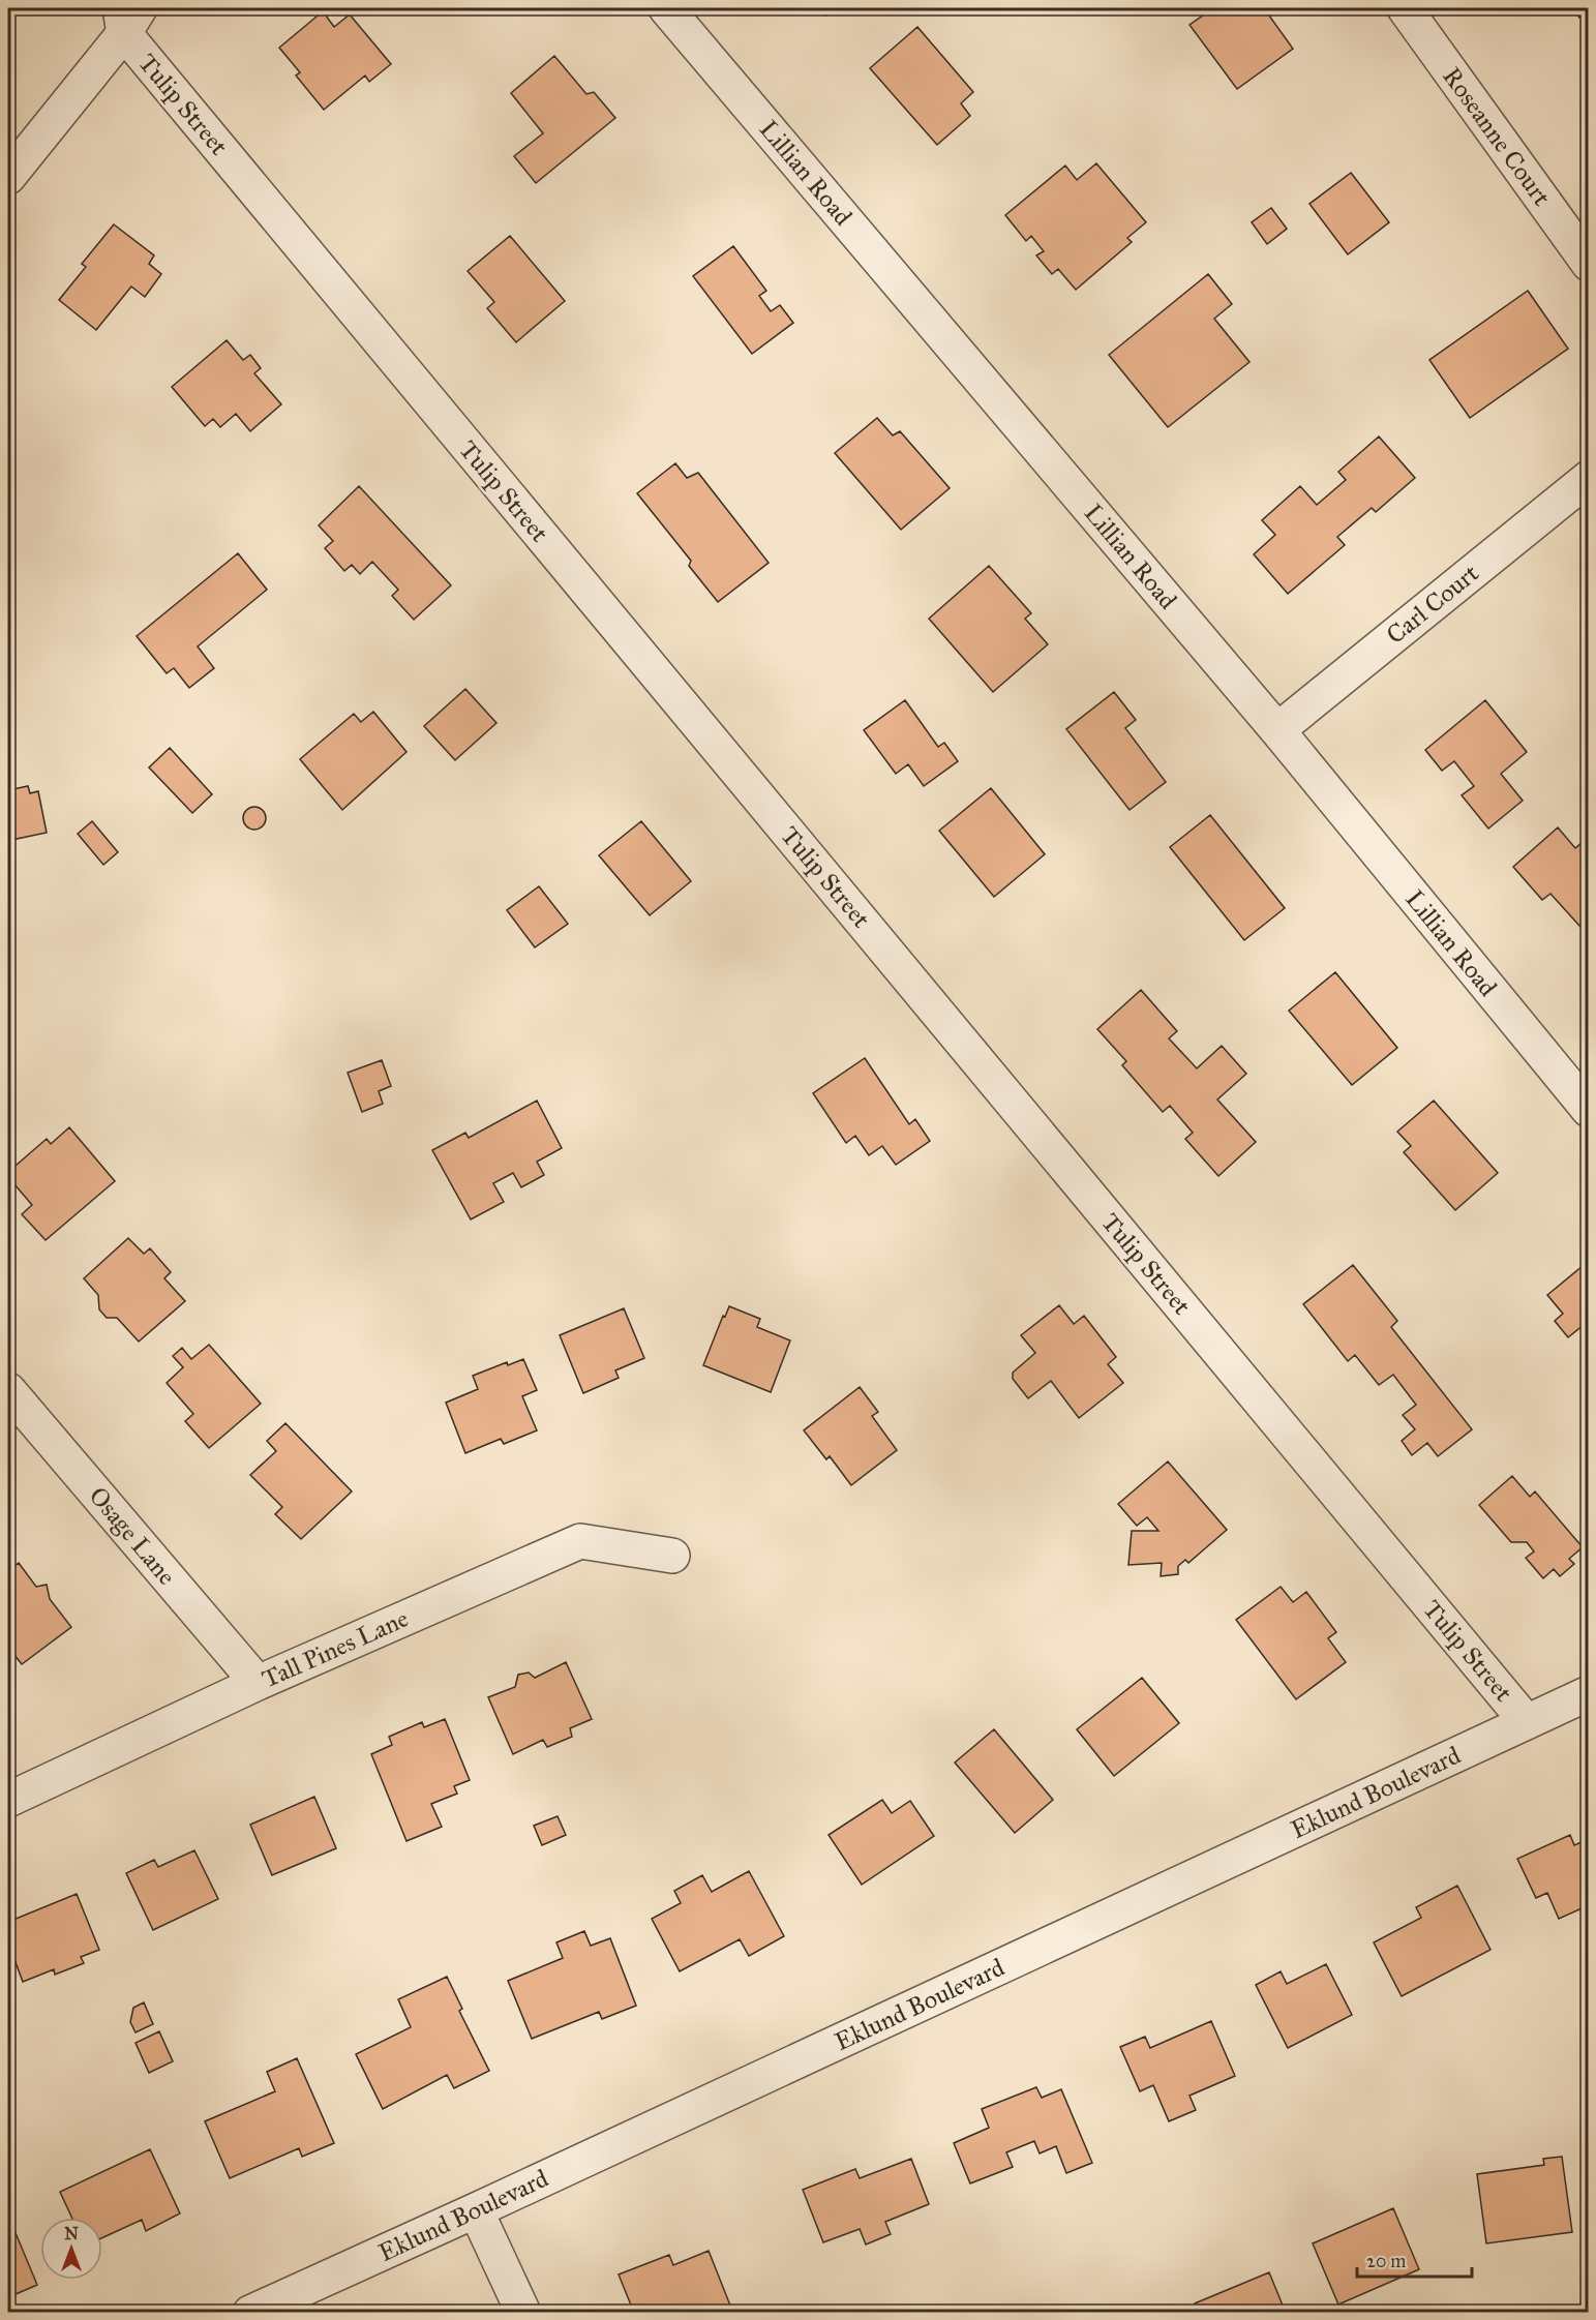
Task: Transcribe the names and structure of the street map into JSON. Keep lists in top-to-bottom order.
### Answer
{
  "streets": {
    "street": [
      "Tulip Street",
      "Roseanne Court",
      "Lillian Road",
      "Carl Court",
      "Osage Lane",
      "Tall Pines Lane",
      "Eklund Boulevard"
    ]
  },
  "crossings": [
    ["Tulip Street", "Eklund Boulevard"],
    ["Lillian Road", "Carl Court"],
    ["Osage Lane", "Tall Pines Lane"]
  ],
  "scale_bar": "20 m",
  "north": "top"
}
